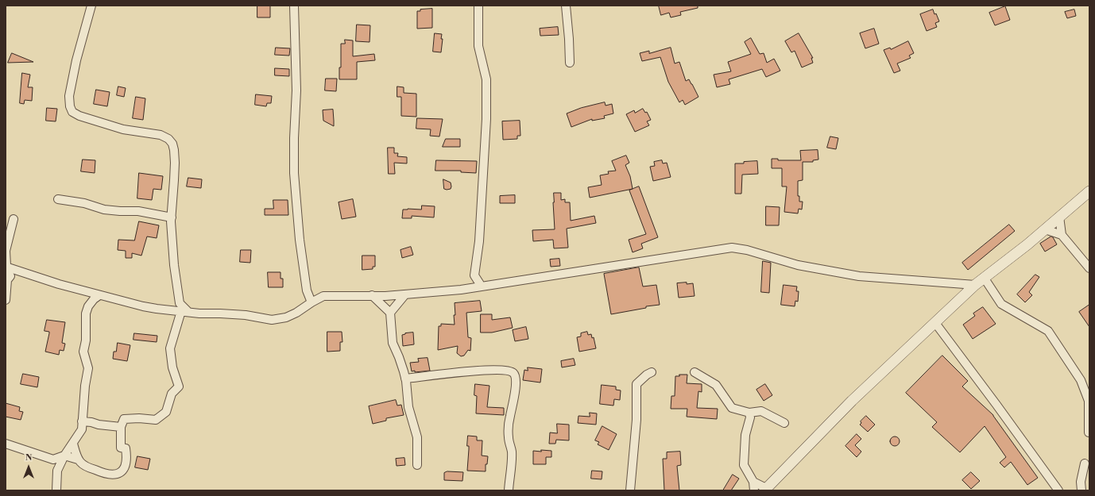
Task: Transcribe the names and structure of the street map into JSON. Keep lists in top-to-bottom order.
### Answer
{
  "north": "top"
}
